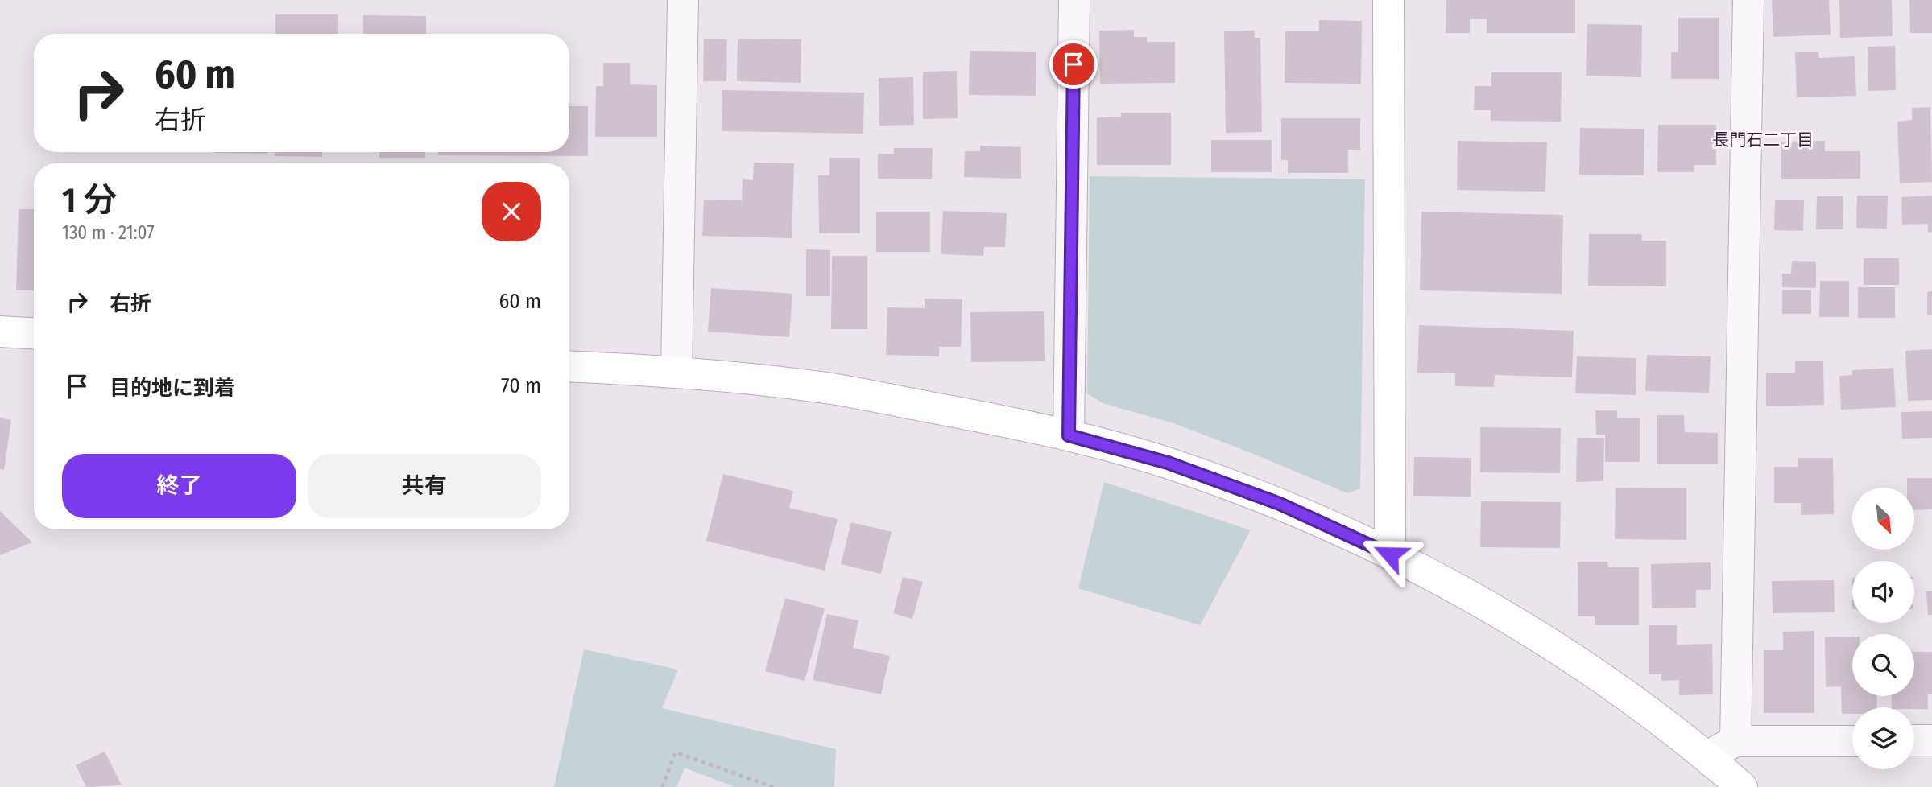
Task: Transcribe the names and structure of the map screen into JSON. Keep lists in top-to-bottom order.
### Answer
{
  "districts": ["長門石二丁目"],
  "north": "bottom right",
  "page": {
    "turn": ["60 m", "右折"],
    "heading": ["1 分", "130 m · 21:07"],
    "list": [
      {
        "name": "右折",
        "value": "60 m"
      },
      {
        "name": "目的地に到着",
        "value": "70 m"
      }
    ],
    "buttons": ["終了", "共有"]
  }
}
